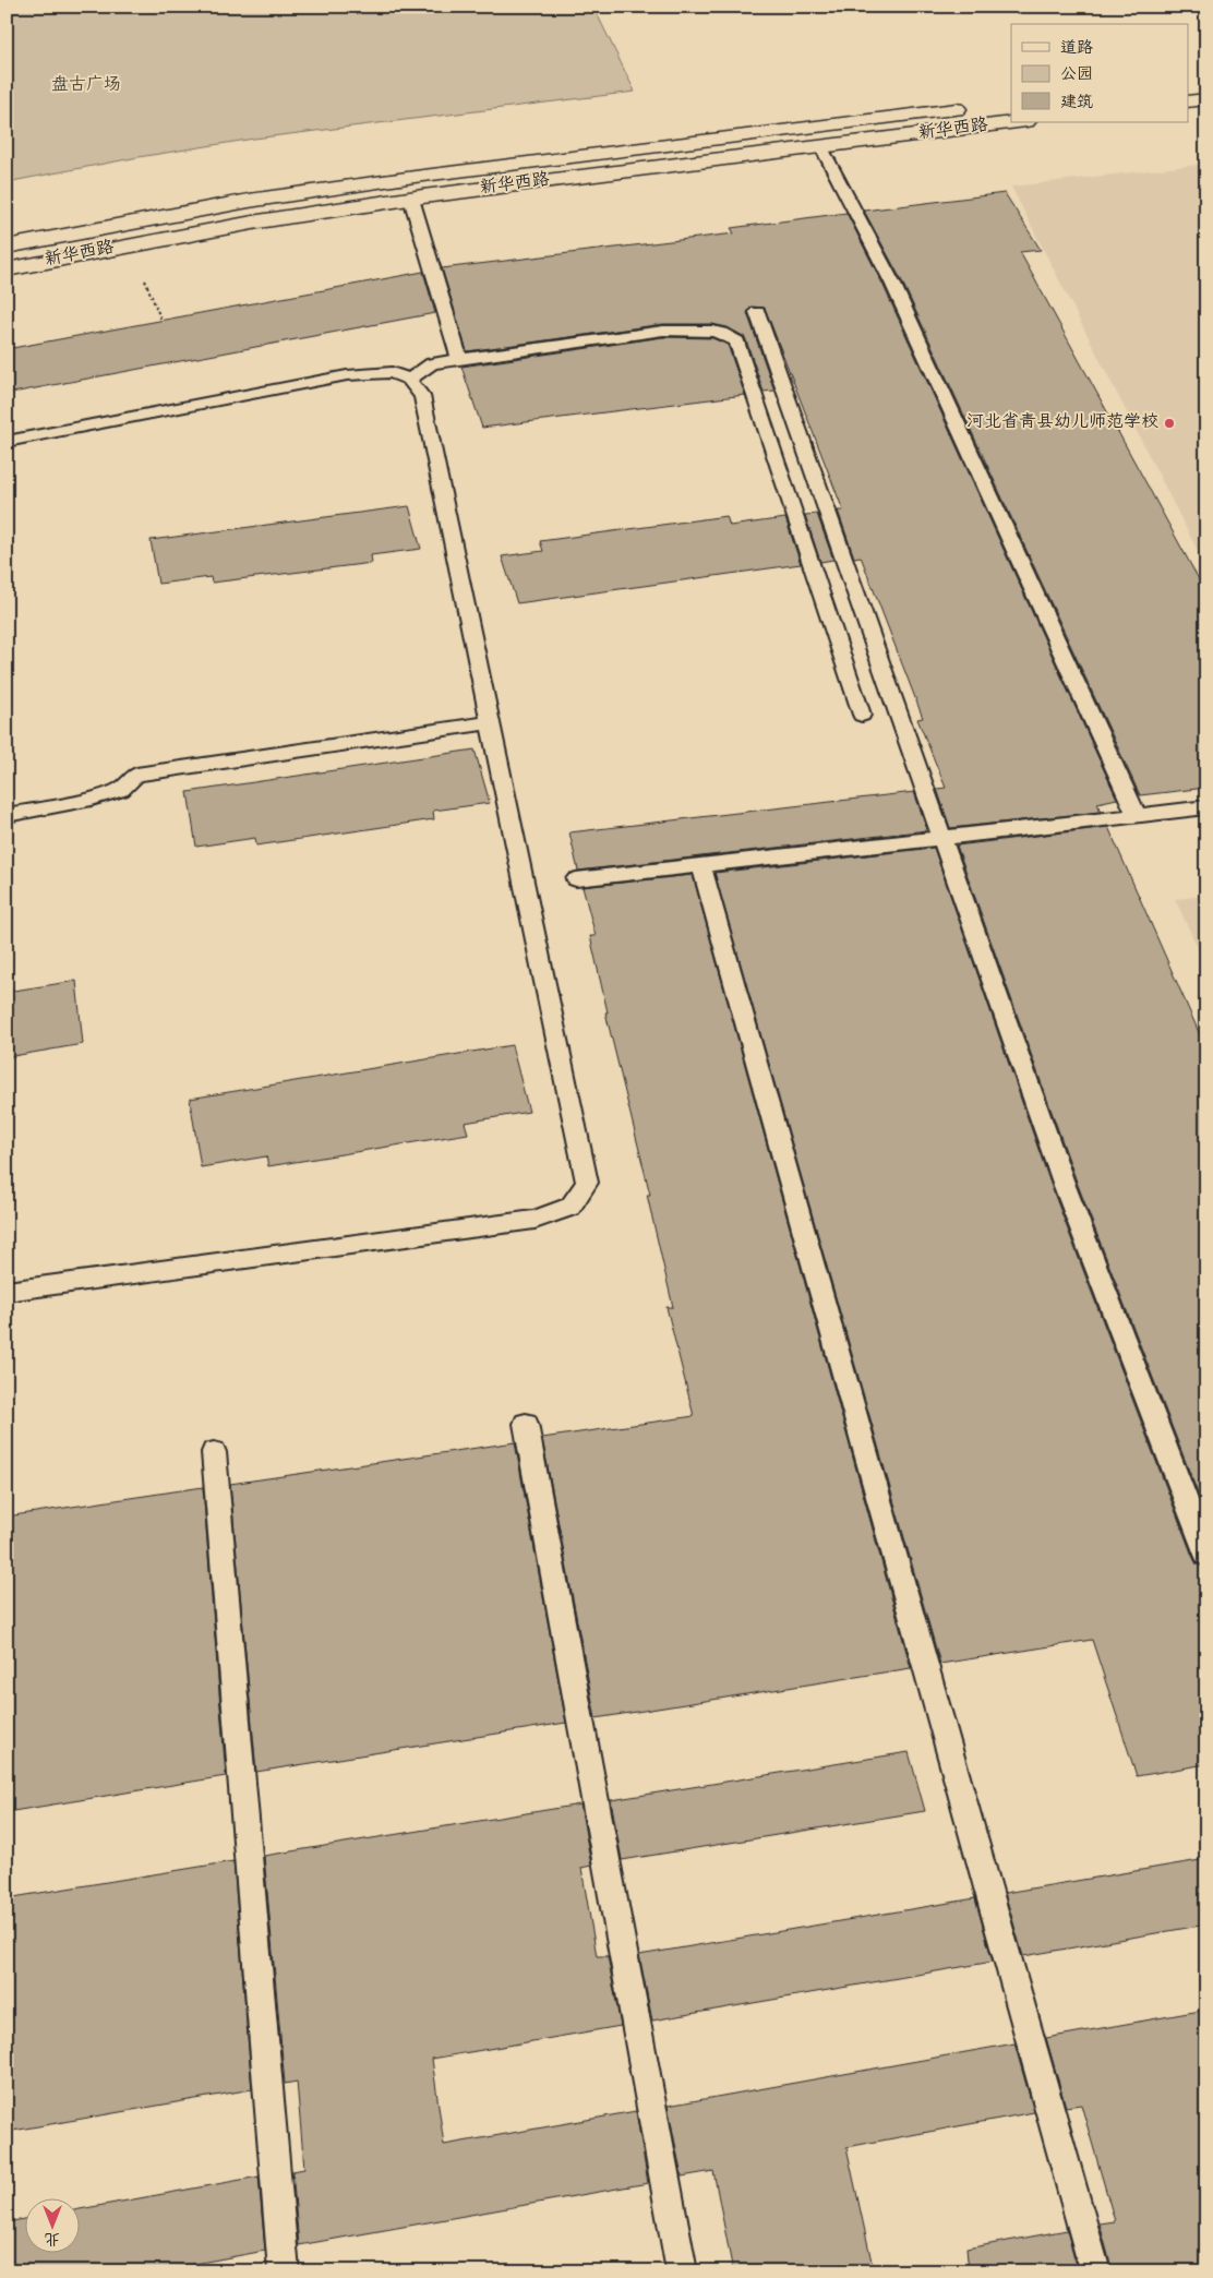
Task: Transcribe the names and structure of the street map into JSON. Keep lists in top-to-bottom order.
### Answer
{
  "streets": {
    "main road": ["新华西路"]
  },
  "parks": ["盘古广场"],
  "places": ["河北省青县幼儿师范学校"],
  "legend": ["道路", "公园", "建筑"],
  "north": "bottom"
}
